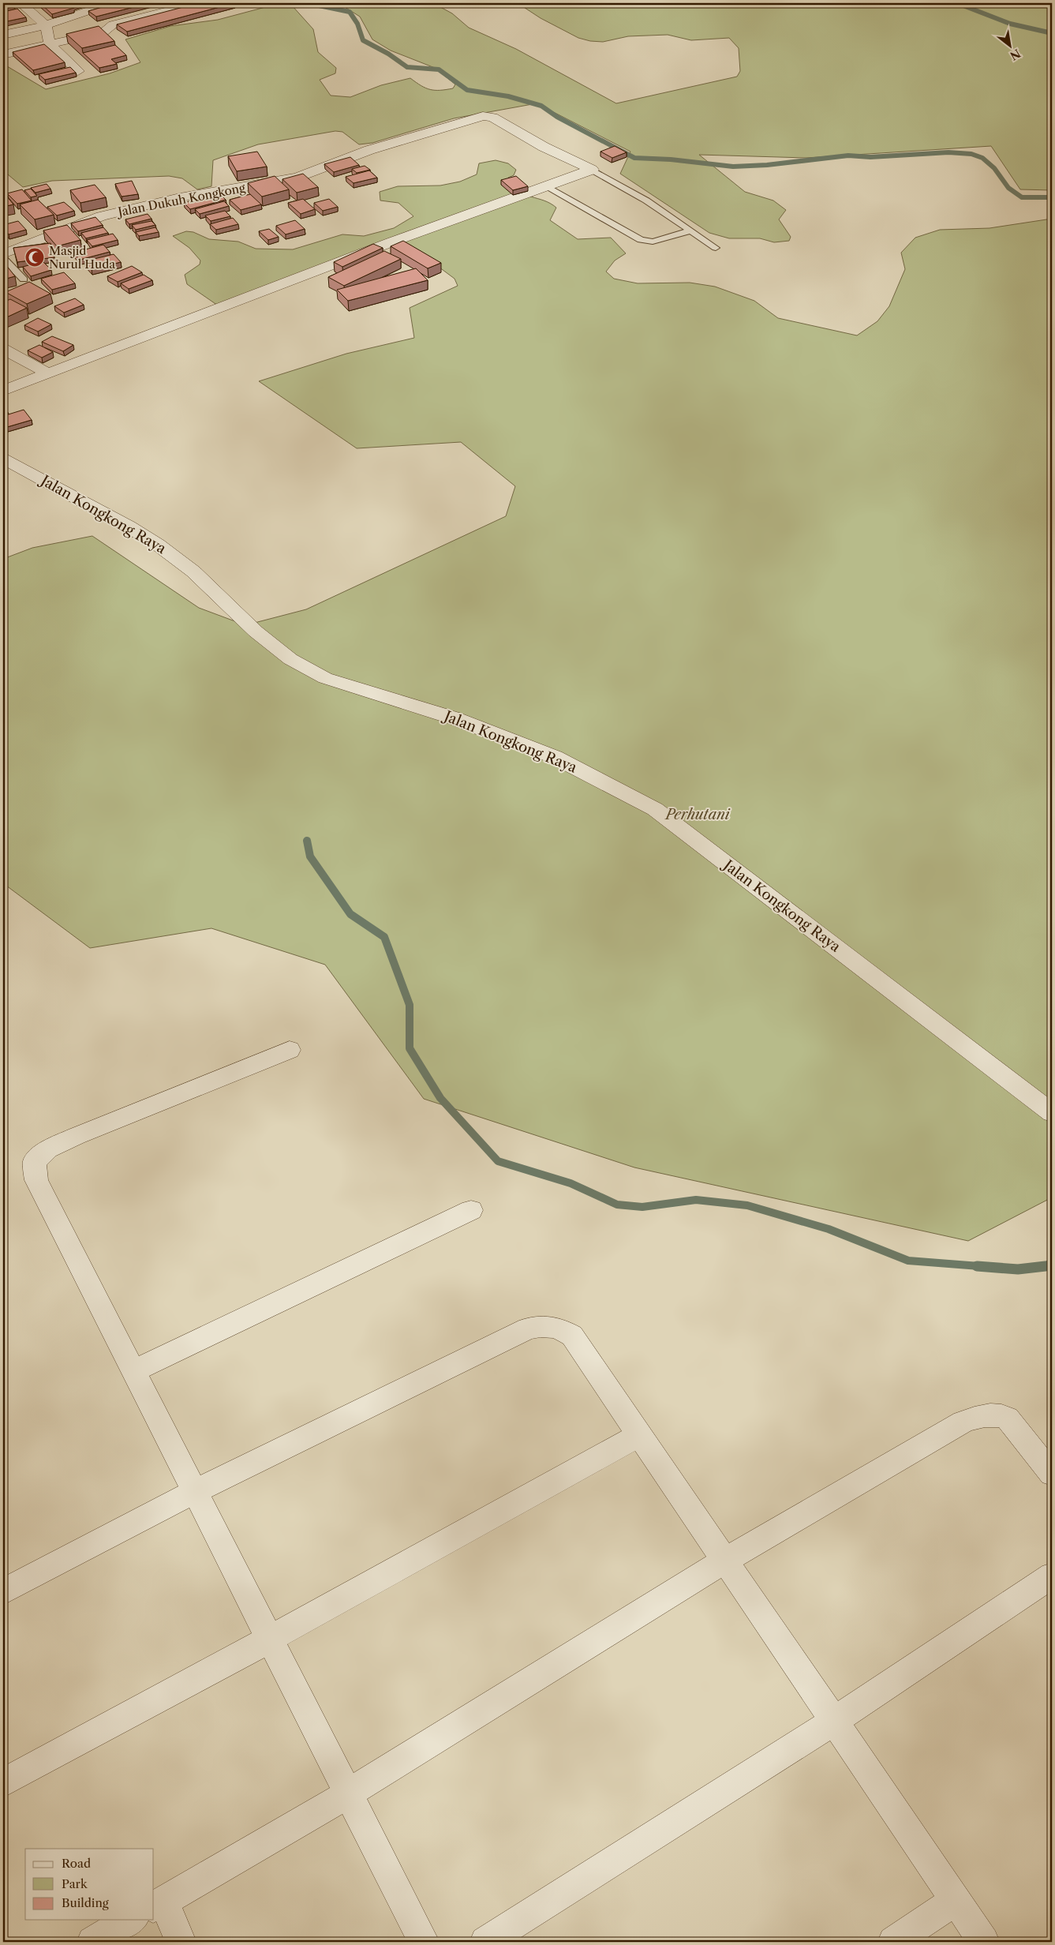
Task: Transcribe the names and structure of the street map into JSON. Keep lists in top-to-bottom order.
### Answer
{
  "streets": {
    "street": ["Jalan Dukuh Kongkong", "Jalan Kongkong Raya"]
  },
  "parks": ["Perhutani"],
  "places": {
    "mosque": ["Masjid Nurul Huda"]
  },
  "legend": ["Road", "Park", "Building"],
  "north": "bottom right"
}
